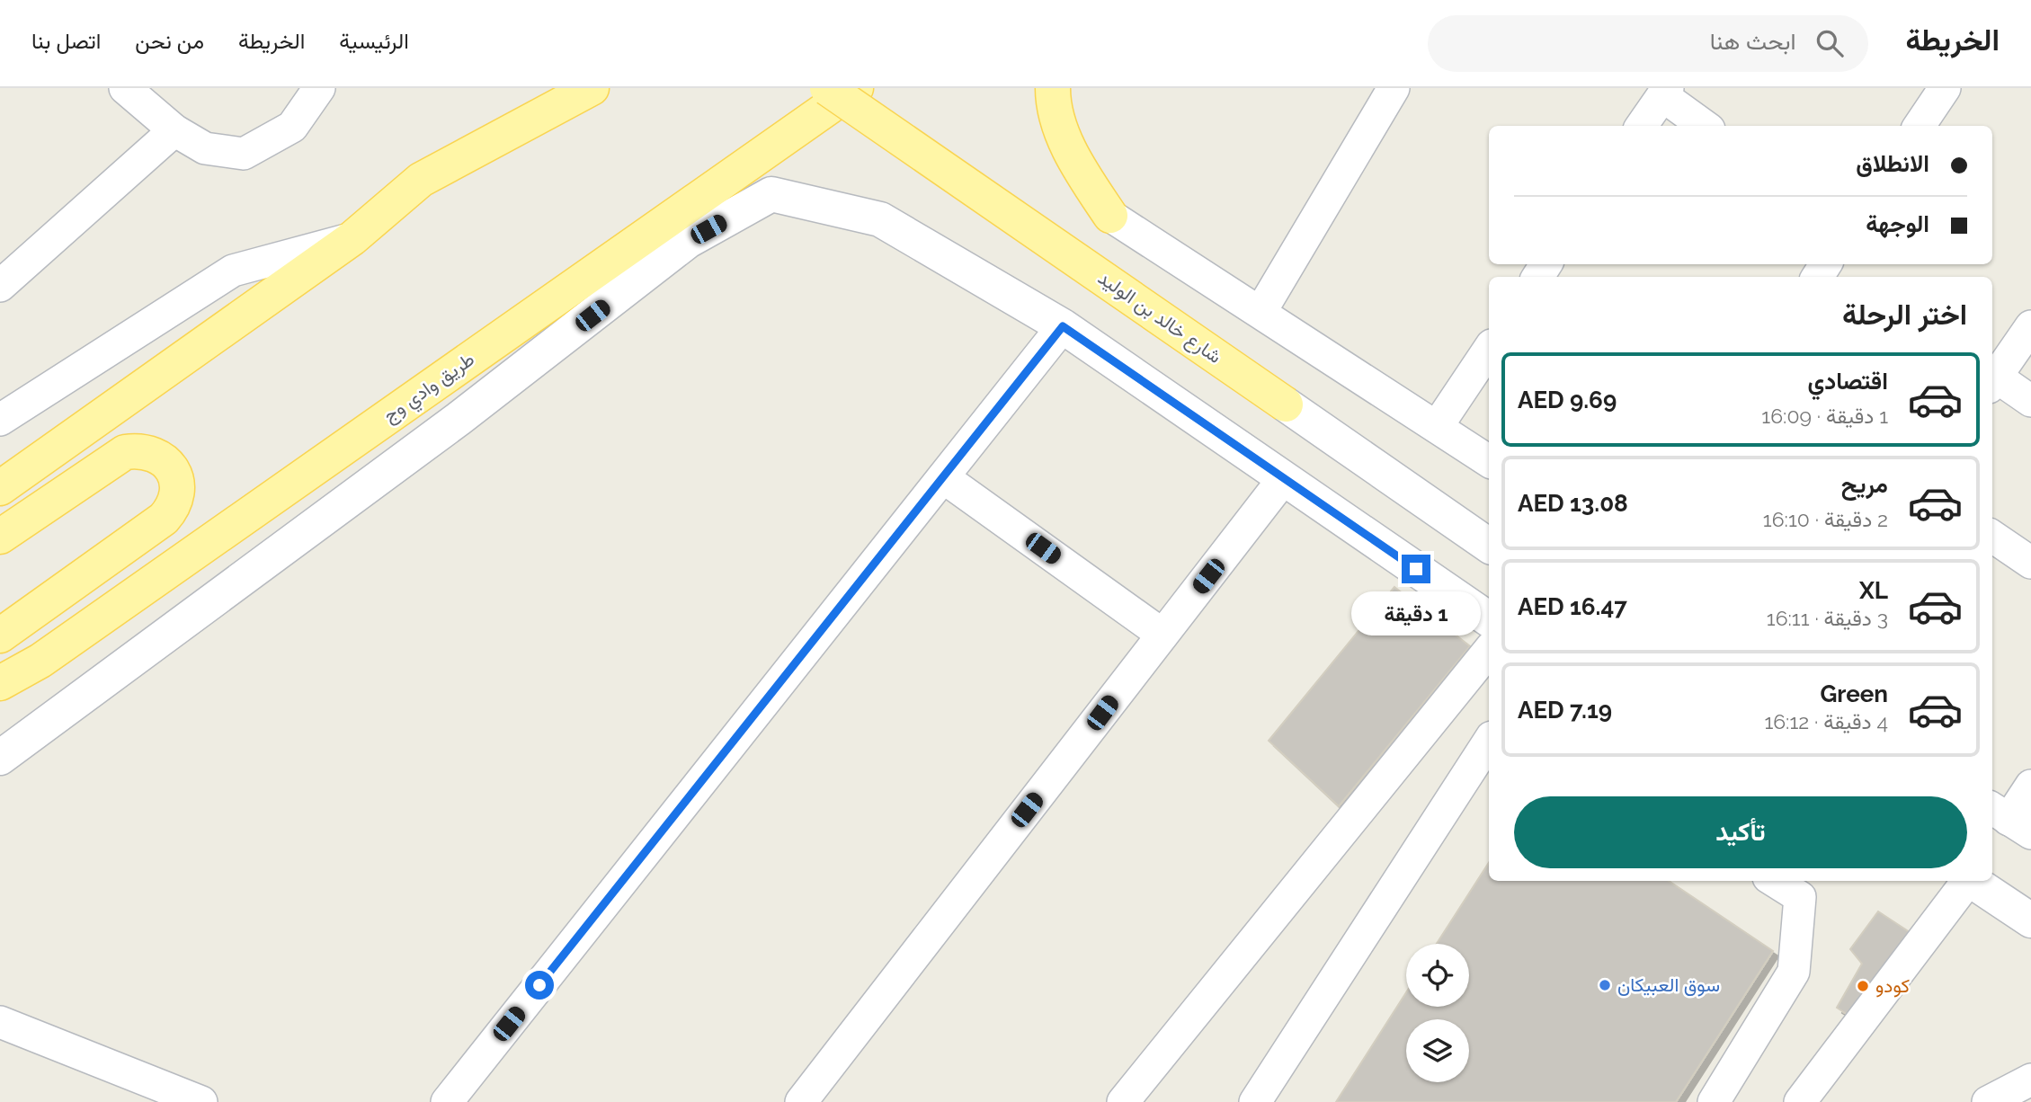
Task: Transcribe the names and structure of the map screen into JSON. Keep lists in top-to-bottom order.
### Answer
{
  "streets": {
    "main road": ["شارع خالد بن الوليد", "طريق وادي وج"]
  },
  "places": ["سوق العبيكان", "كودو"],
  "page": {
    "header": "الخريطة",
    "search": "ابحث هنا",
    "nav": [
      "الرئيسية",
      "الخريطة",
      "من نحن",
      "اتصل بنا"
    ],
    "banner": ["الانطلاق", "الوجهة"],
    "heading": "اختر الرحلة",
    "list": [
      {
        "name": "اقتصادي",
        "note": "1 دقيقة · 16:09",
        "value": "AED 9.69"
      },
      {
        "name": "مريح",
        "note": "2 دقيقة · 16:10",
        "value": "AED 13.08"
      },
      {
        "name": "XL",
        "note": "3 دقيقة · 16:11",
        "value": "AED 16.47"
      },
      {
        "name": "Green",
        "note": "4 دقيقة · 16:12",
        "value": "AED 7.19"
      }
    ],
    "bubble": "1 دقيقة",
    "buttons": "تأكيد"
  }
}
